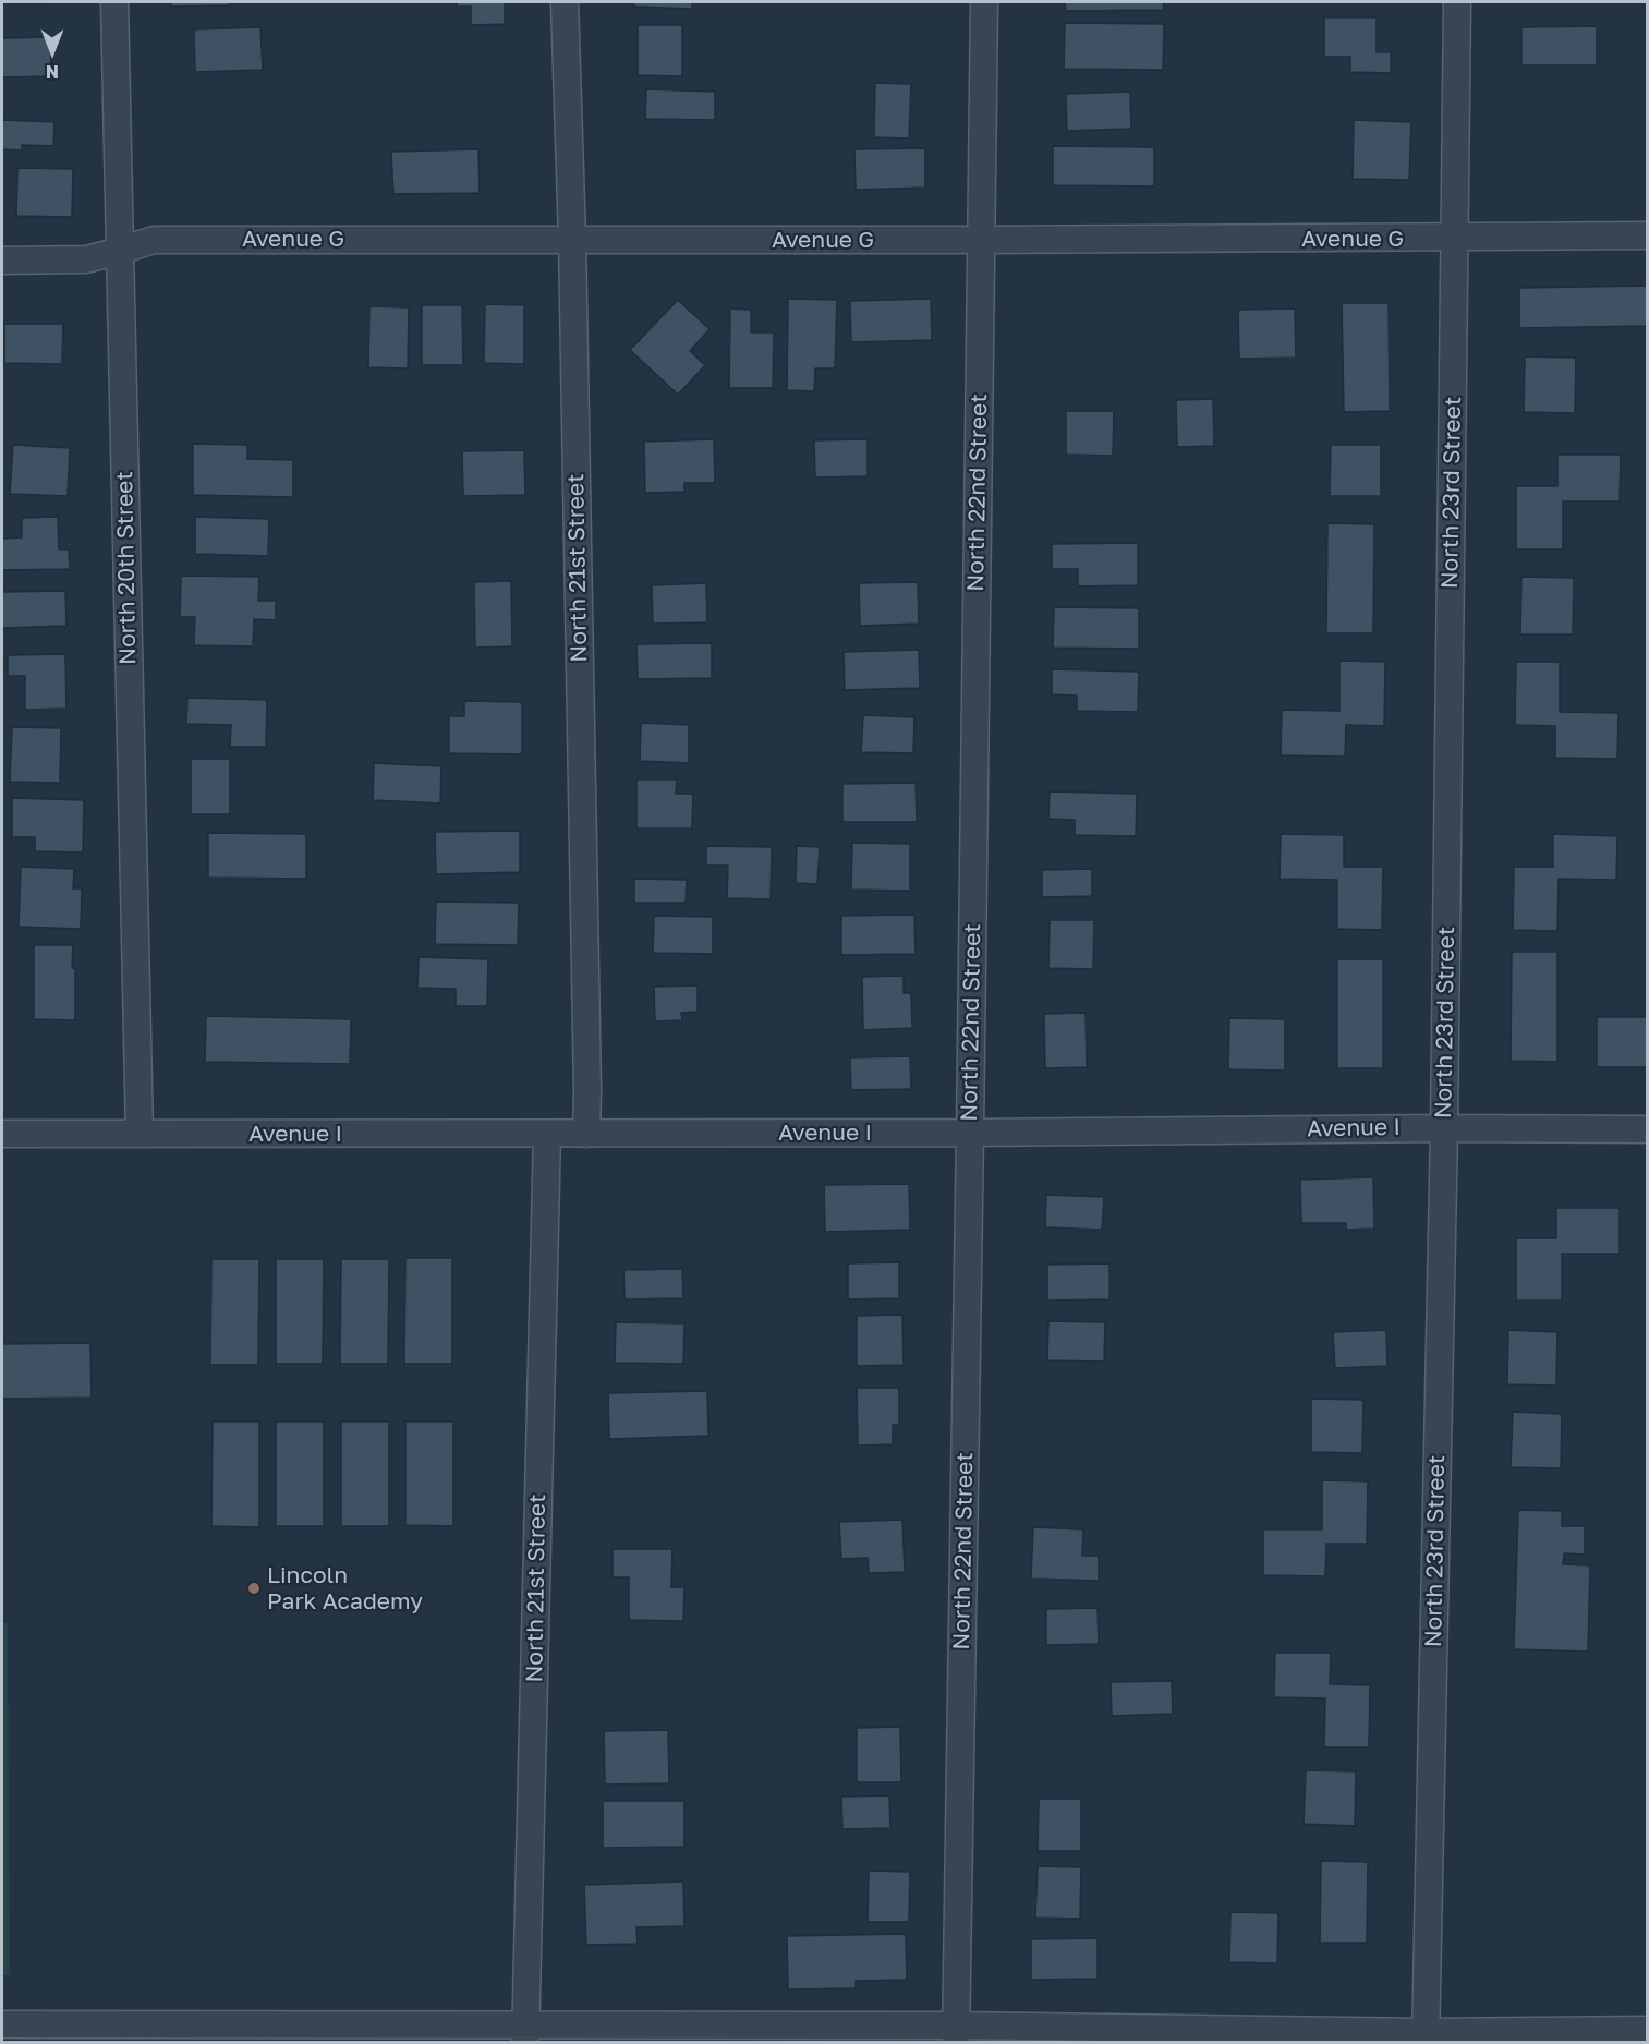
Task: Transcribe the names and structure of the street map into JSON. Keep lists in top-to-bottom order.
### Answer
{
  "streets": {
    "street": [
      "Avenue G",
      "North 22nd Street",
      "North 23rd Street",
      "North 20th Street",
      "North 21st Street",
      "Avenue I"
    ]
  },
  "crossings": [
    ["Avenue G", "North 22nd Street"],
    ["Avenue G", "North 23rd Street"],
    ["Avenue G", "North 20th Street"],
    ["Avenue G", "North 21st Street"],
    ["North 22nd Street", "Avenue I"],
    ["North 23rd Street", "Avenue I"],
    ["North 20th Street", "Avenue I"],
    ["North 21st Street", "Avenue I"]
  ],
  "places": ["Lincoln Park Academy"],
  "north": "bottom"
}
